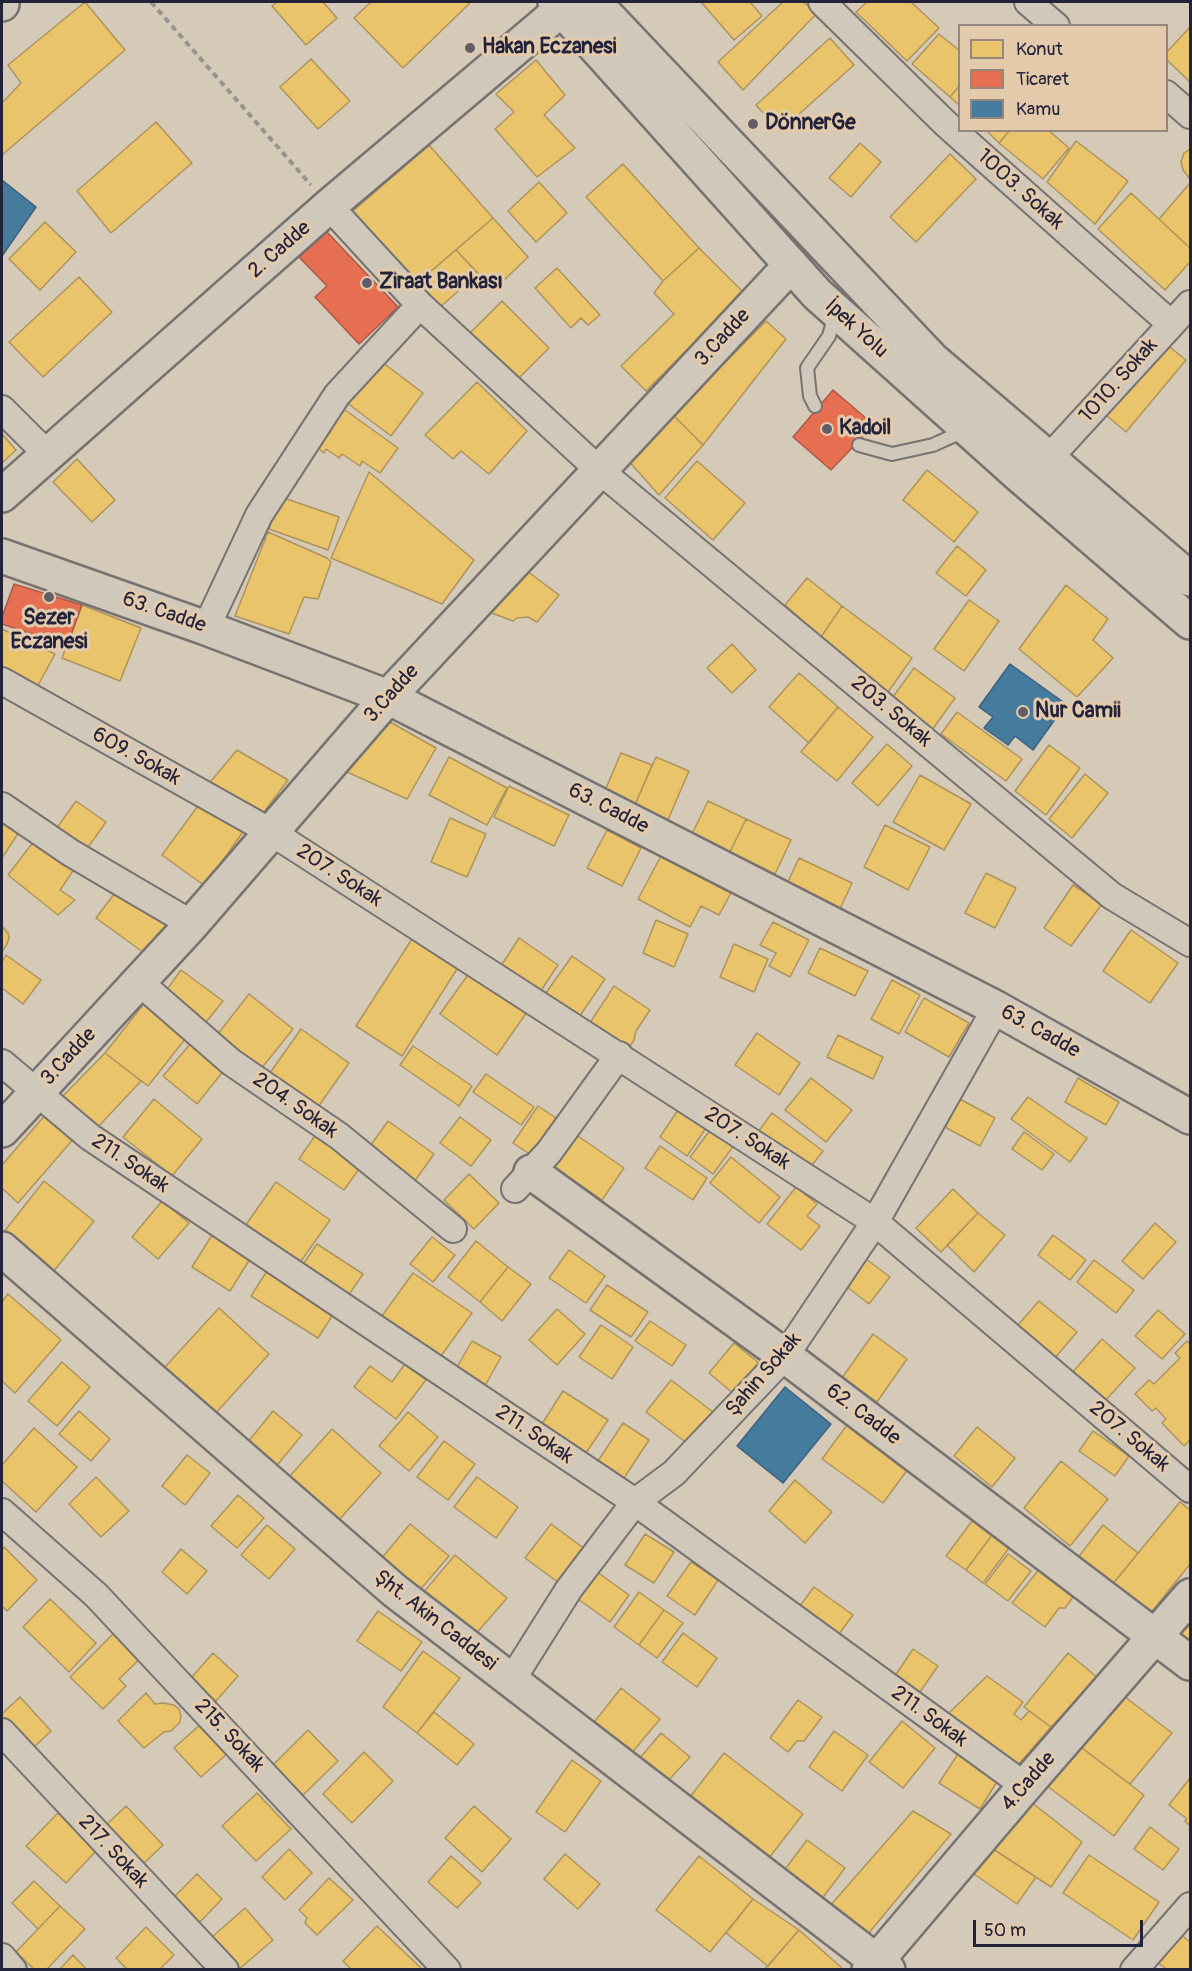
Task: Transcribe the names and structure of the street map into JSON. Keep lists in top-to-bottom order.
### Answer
{
  "streets": {
    "main road": [
      "2. Cadde",
      "İpek Yolu",
      "3.Cadde",
      "63. Cadde",
      "62. Cadde",
      "Şht. Akin Caddesi",
      "4.Cadde"
    ],
    "street": [
      "1003. Sokak",
      "1010. Sokak",
      "203. Sokak",
      "609. Sokak",
      "207. Sokak",
      "204. Sokak",
      "211. Sokak",
      "Şahin Sokak",
      "215. Sokak",
      "217. Sokak"
    ]
  },
  "crossings": [
    ["1003. Sokak", "1010. Sokak"],
    ["2. Cadde", "İpek Yolu"],
    ["2. Cadde", "203. Sokak"],
    ["İpek Yolu", "3.Cadde"],
    ["3.Cadde", "63. Cadde"],
    ["3.Cadde", "203. Sokak"],
    ["3.Cadde", "609. Sokak"],
    ["3.Cadde", "207. Sokak"],
    ["3.Cadde", "204. Sokak"],
    ["3.Cadde", "211. Sokak"],
    ["63. Cadde", "Şahin Sokak"],
    ["609. Sokak", "207. Sokak"],
    ["207. Sokak", "Şahin Sokak"],
    ["211. Sokak", "Şahin Sokak"],
    ["211. Sokak", "4.Cadde"],
    ["Şahin Sokak", "62. Cadde"],
    ["Şahin Sokak", "Şht. Akin Caddesi"],
    ["62. Cadde", "4.Cadde"],
    ["Şht. Akin Caddesi", "4.Cadde"]
  ],
  "places": [
    "Hakan Eczanesi",
    "DönnerGe",
    "Ziraat Bankası",
    "Kadoil",
    "Sezer Eczanesi",
    "Nur Camii"
  ],
  "legend": ["Konut", "Ticaret", "Kamu"],
  "scale_bar": "50 m"
}
